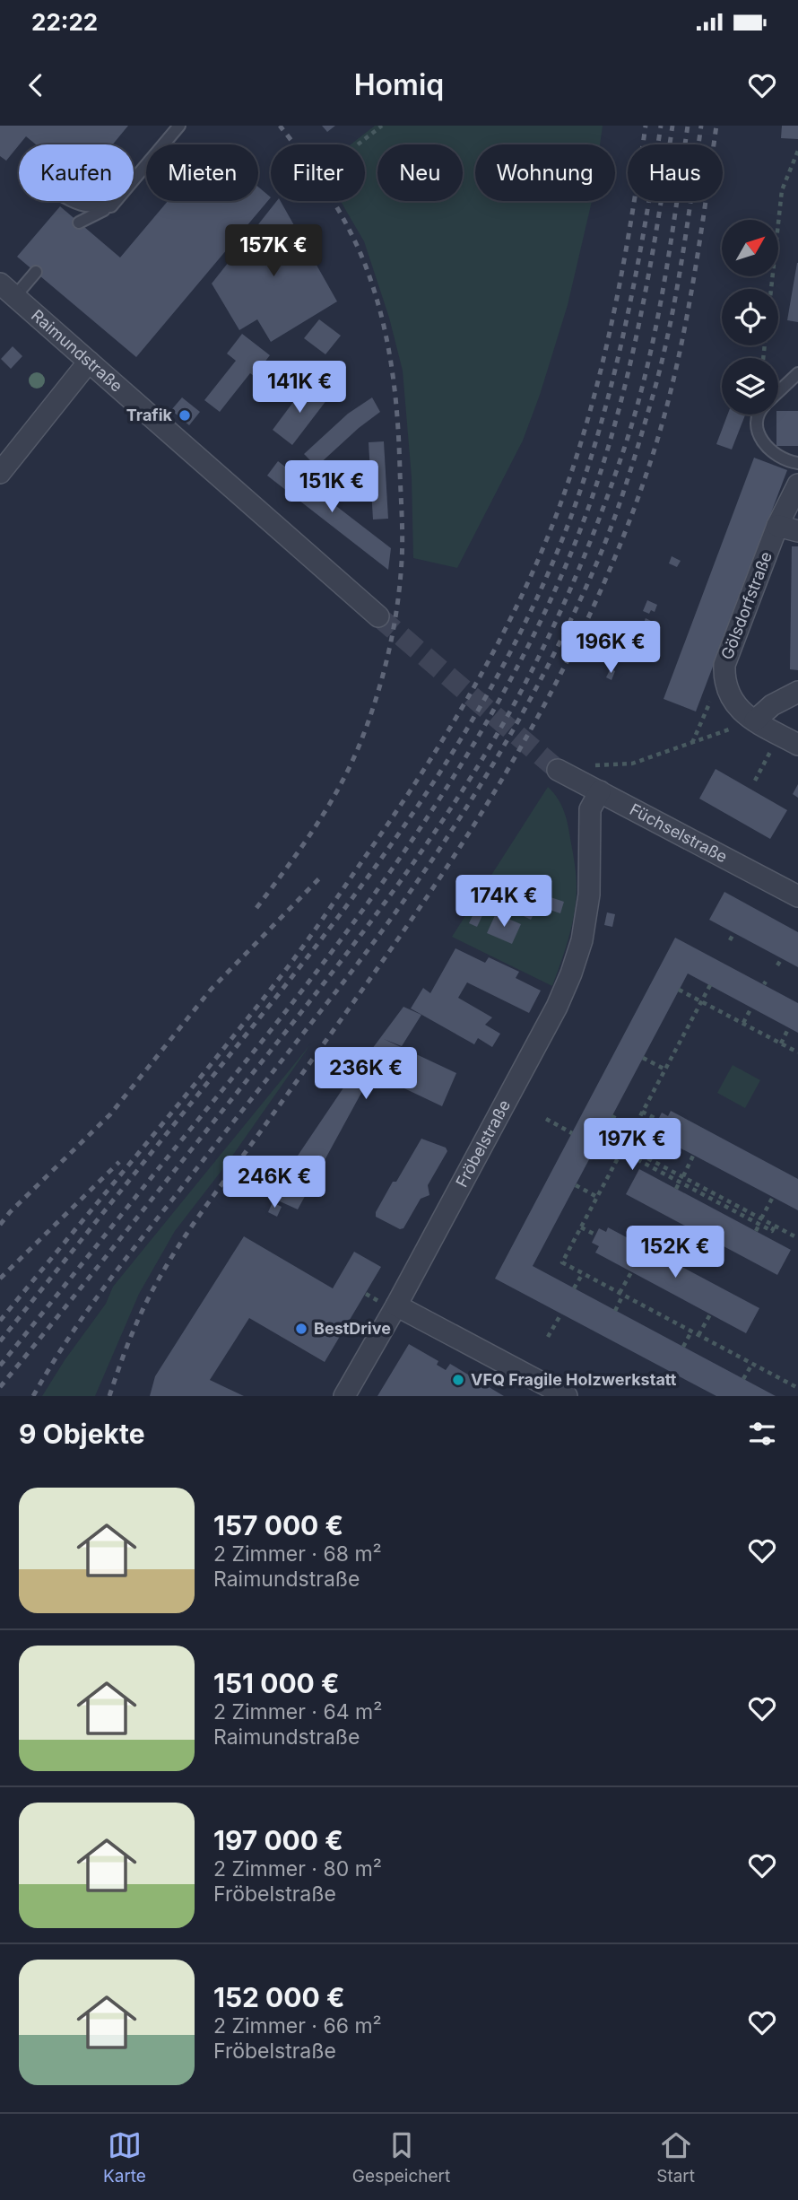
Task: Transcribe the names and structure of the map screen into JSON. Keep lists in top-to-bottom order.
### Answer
{
  "streets": {
    "street": [
      "Raimundstraße",
      "Gölsdorfstraße",
      "Füchselstraße",
      "Fröbelstraße"
    ]
  },
  "crossings": [
    ["Füchselstraße", "Fröbelstraße"]
  ],
  "places": ["Trafik", "BestDrive", "VFQ Fragile Holzwerkstatt"],
  "north": "top right",
  "page": {
    "status": "22:22",
    "header": "Homiq",
    "chip": [
      "Kaufen",
      "Mieten",
      "Filter",
      "Neu",
      "Wohnung",
      "Haus"
    ],
    "price": [
      "157K €",
      "141K €",
      "151K €",
      "196K €",
      "174K €",
      "236K €",
      "197K €",
      "246K €",
      "152K €"
    ],
    "heading": "9 Objekte",
    "list": [
      {
        "name": "157 000 €",
        "note": "2 Zimmer · 68 m² · Raimundstraße"
      },
      {
        "name": "151 000 €",
        "note": "2 Zimmer · 64 m² · Raimundstraße"
      },
      {
        "name": "197 000 €",
        "note": "2 Zimmer · 80 m² · Fröbelstraße"
      },
      {
        "name": "152 000 €",
        "note": "2 Zimmer · 66 m² · Fröbelstraße"
      }
    ],
    "tabs": ["Karte", "Gespeichert", "Start"]
  }
}
